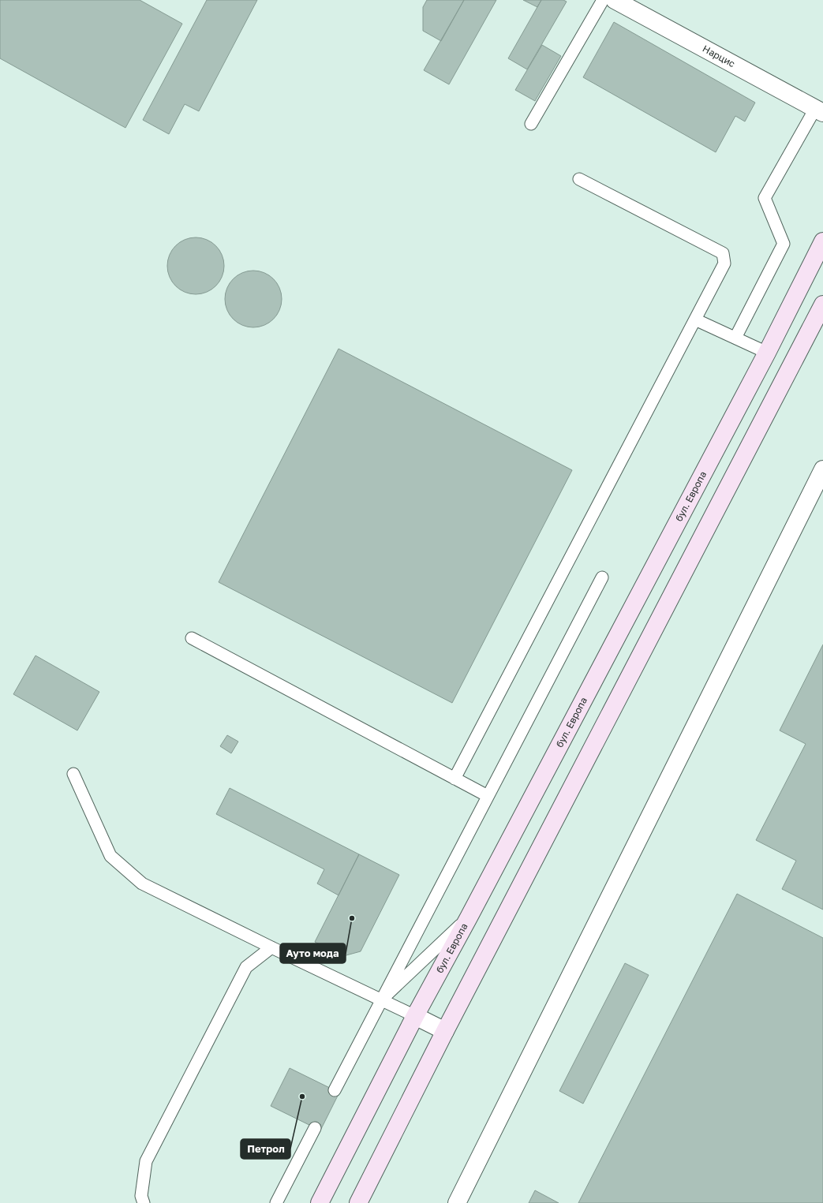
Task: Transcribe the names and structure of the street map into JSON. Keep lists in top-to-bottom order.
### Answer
{
  "streets": {
    "main road": ["бул. Европа"],
    "street": ["Нарцис"]
  },
  "places": ["Ауто мода", "Петрол"]
}
